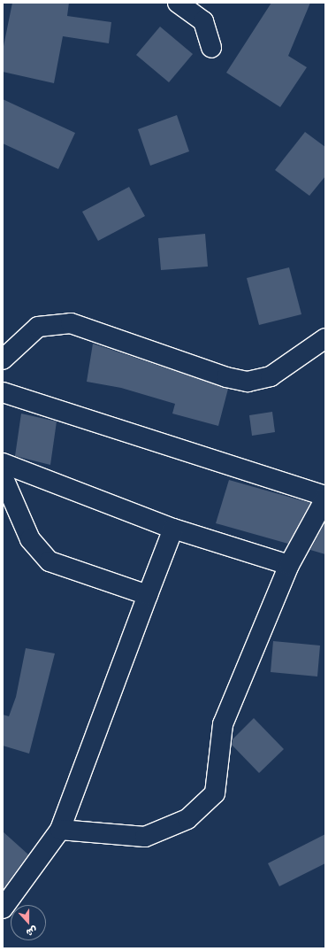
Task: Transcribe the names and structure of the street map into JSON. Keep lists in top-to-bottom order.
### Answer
{
  "north": "bottom"
}
